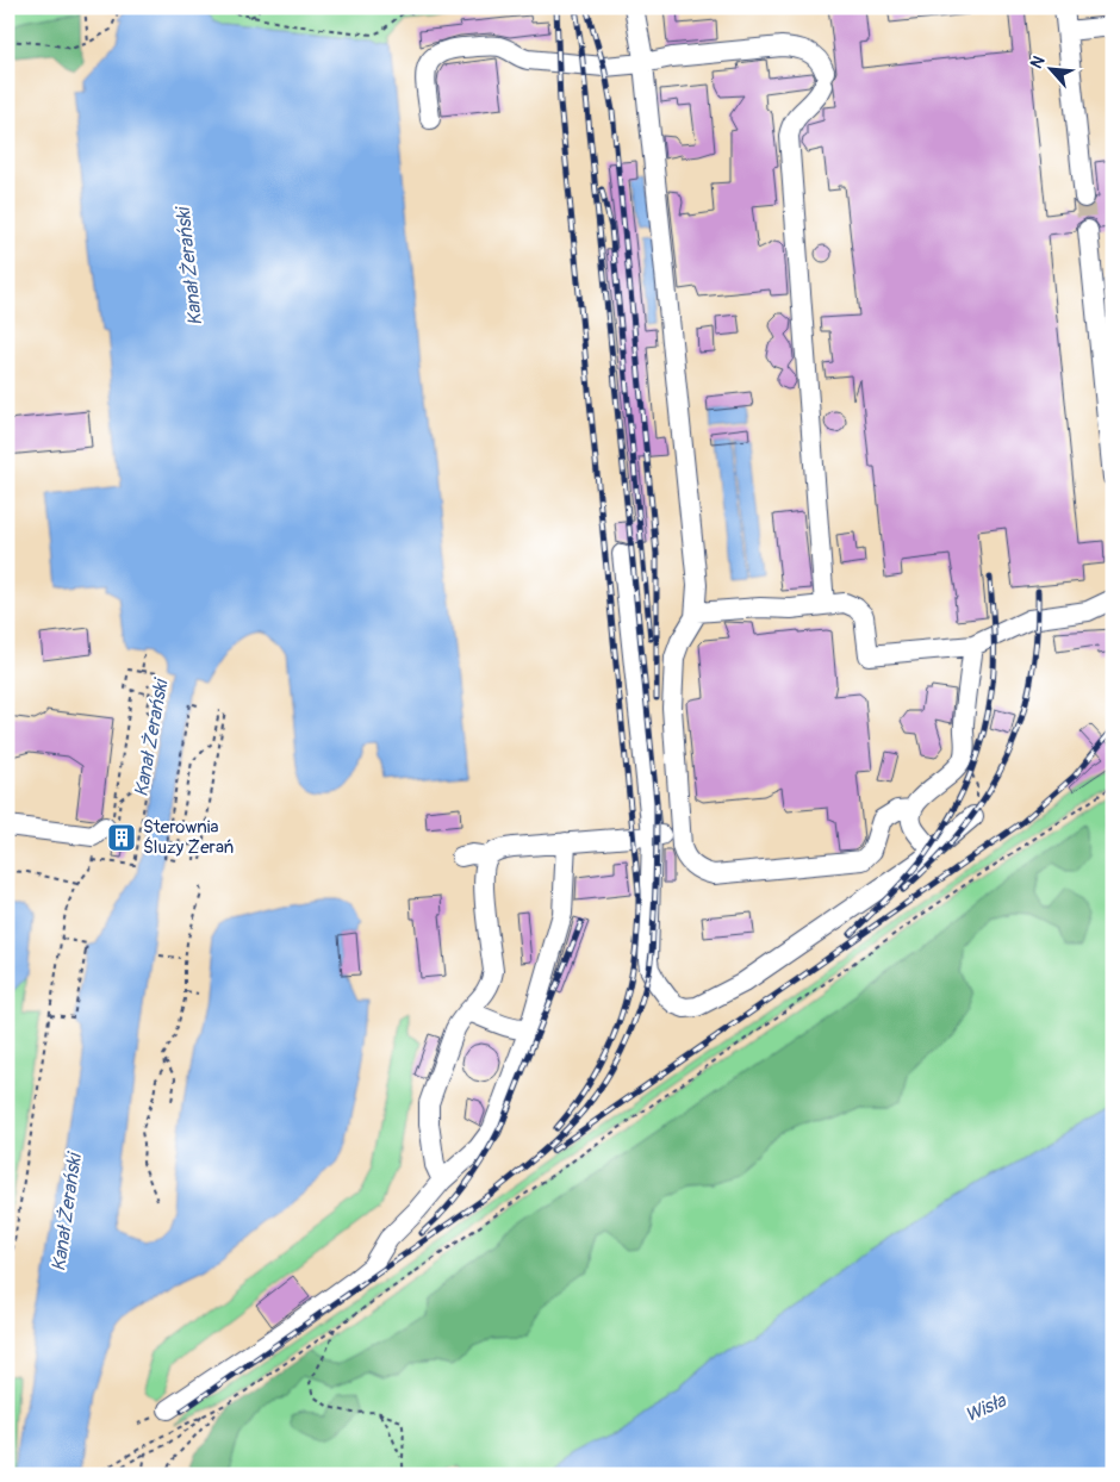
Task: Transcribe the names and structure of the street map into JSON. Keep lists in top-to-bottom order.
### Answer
{
  "water": ["Kanał Żerański", "Wisła"],
  "places": {
    "building": ["Sterownia Śluzy Żerań"]
  },
  "north": "top left"
}
